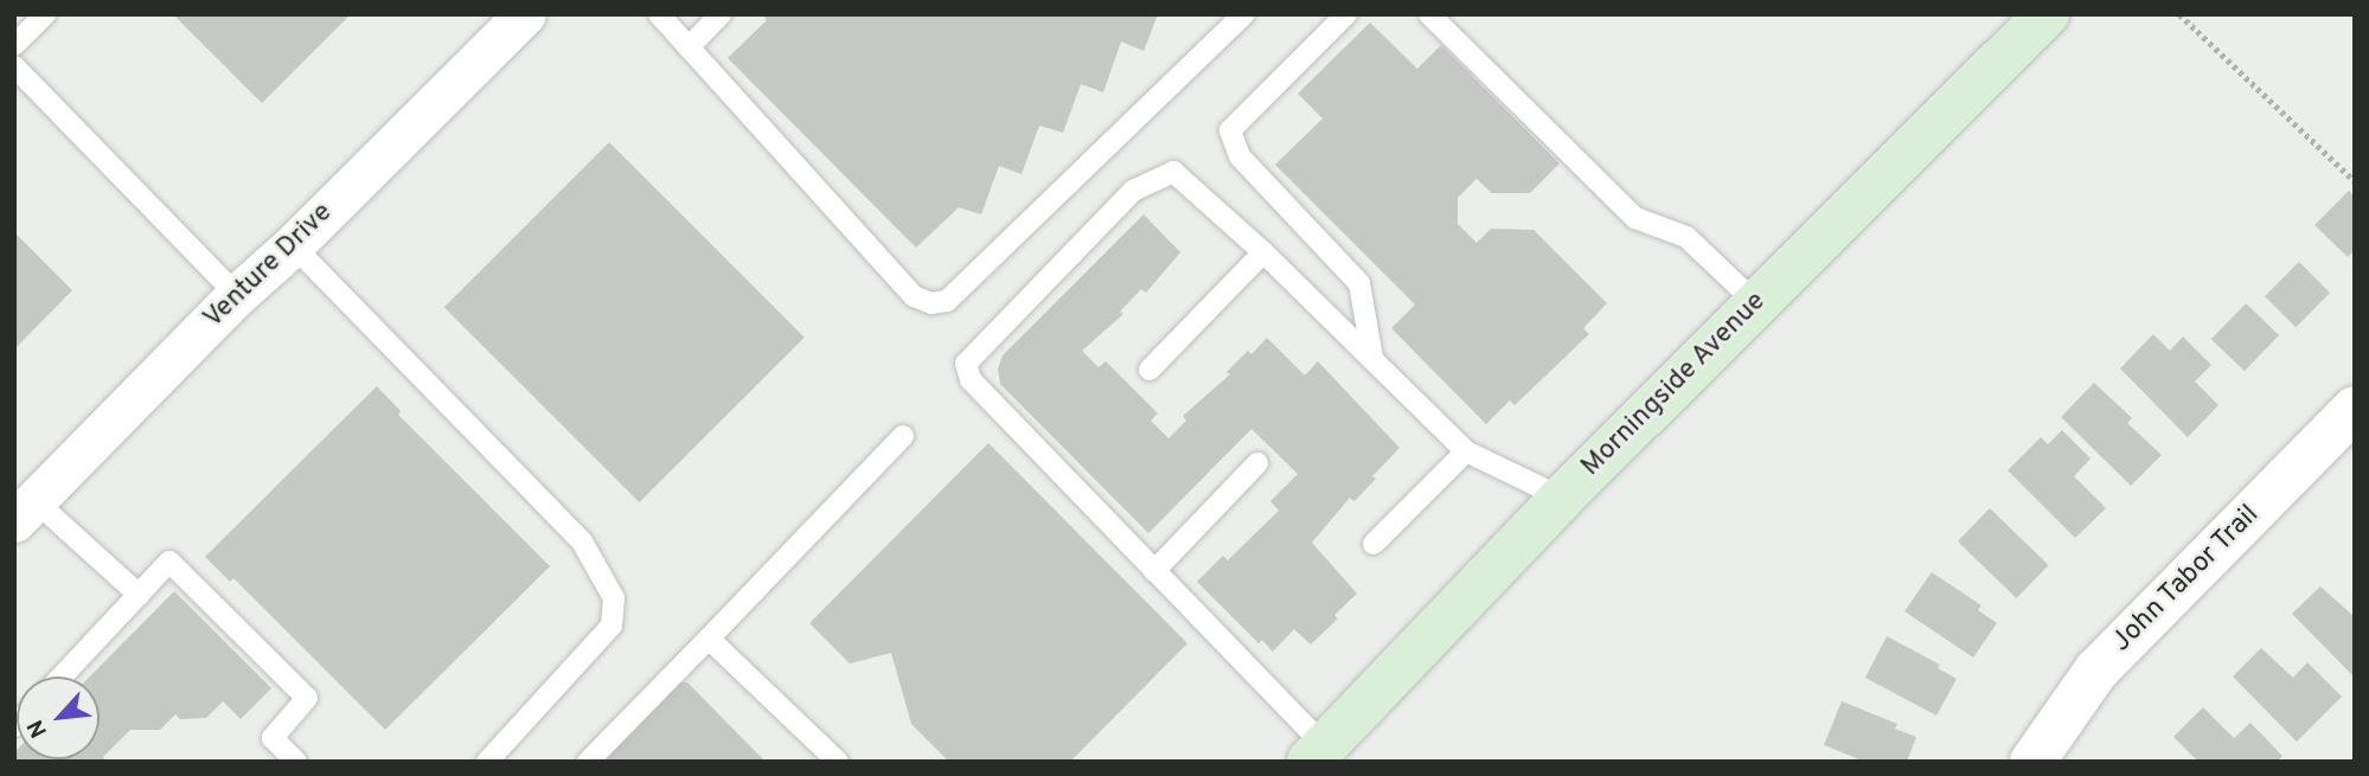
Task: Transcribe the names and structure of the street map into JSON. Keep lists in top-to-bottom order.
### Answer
{
  "streets": {
    "main road": ["Morningside Avenue"],
    "street": ["Venture Drive", "John Tabor Trail"]
  },
  "north": "bottom left"
}
